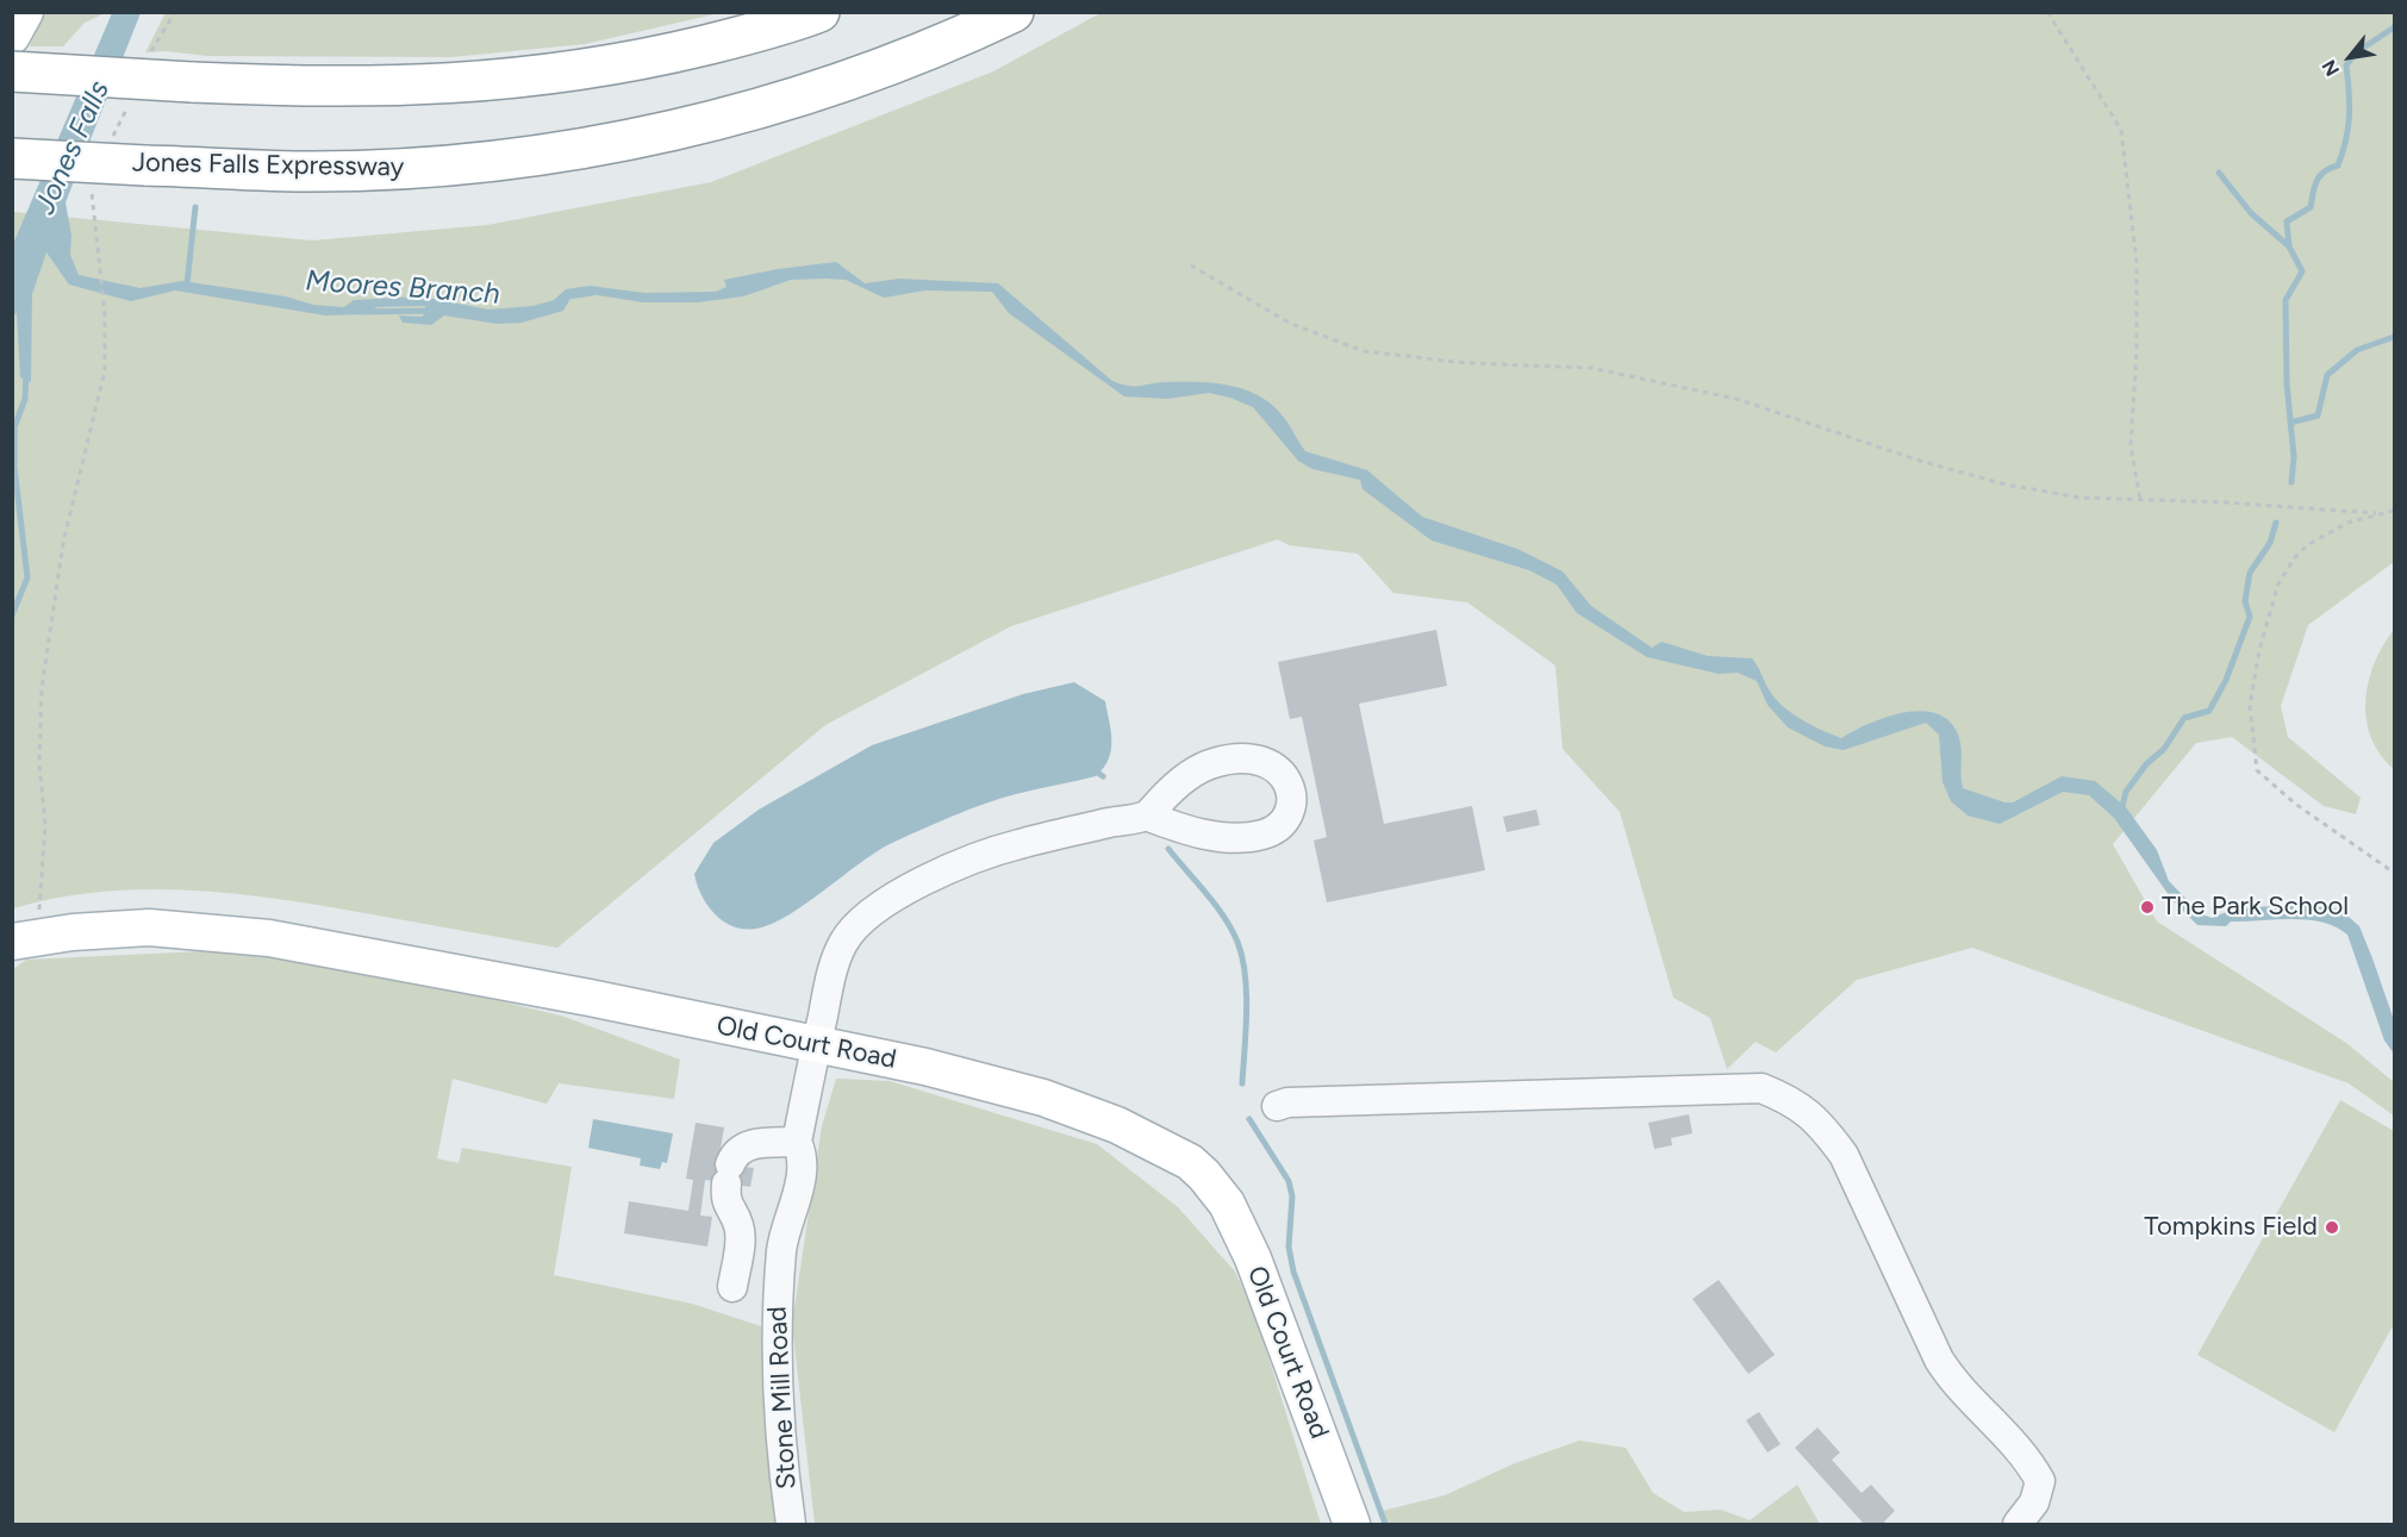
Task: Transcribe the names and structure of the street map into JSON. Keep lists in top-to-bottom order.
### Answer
{
  "streets": {
    "highway": ["Jones Falls Expressway"],
    "main road": ["Old Court Road"],
    "street": ["Stone Mill Road"]
  },
  "crossings": [
    ["Old Court Road", "Stone Mill Road"]
  ],
  "water": ["Jones Falls", "Moores Branch"],
  "places": ["The Park School", "Tompkins Field"],
  "north": "bottom left"
}
